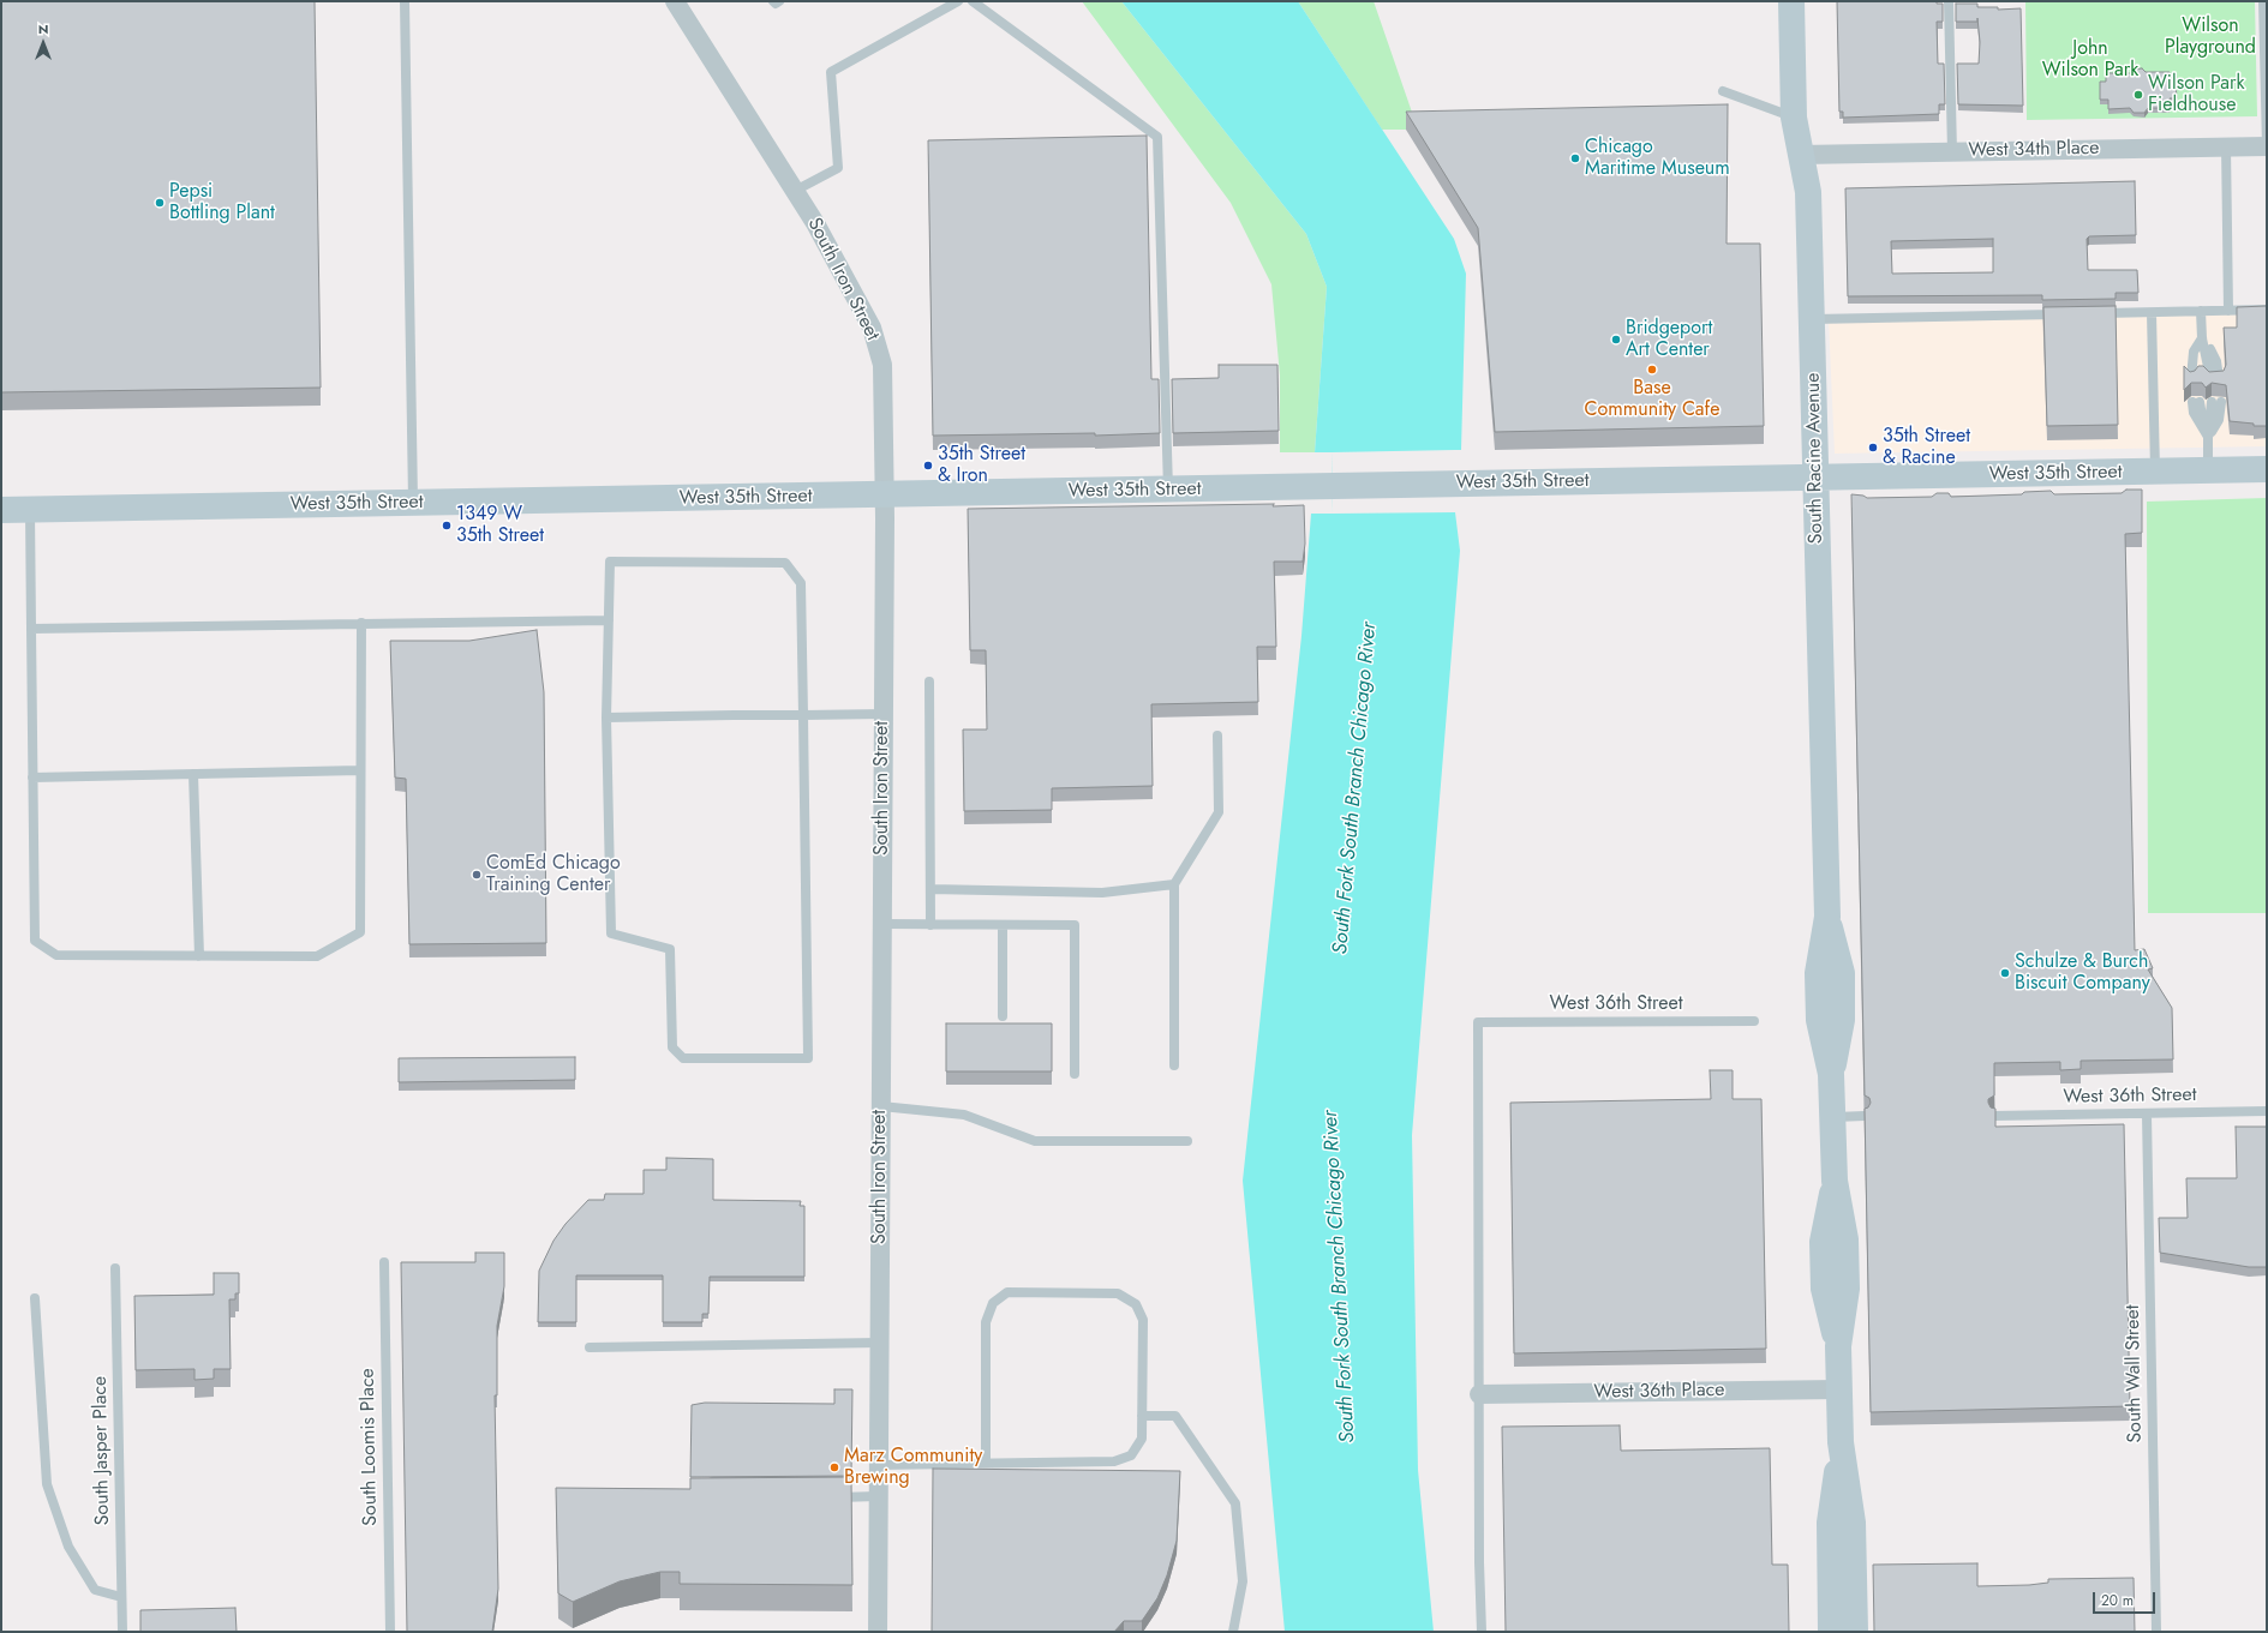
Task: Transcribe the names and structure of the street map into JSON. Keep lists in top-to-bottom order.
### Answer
{
  "streets": {
    "main road": ["South Racine Avenue", "West 35th Street"],
    "street": ["West 34th Place", "South Iron Street", "West 36th Place"],
    "lane": [
      "West 36th Street",
      "South Wall Street",
      "South Loomis Place",
      "South Jasper Place"
    ]
  },
  "crossings": [
    ["West 34th Place", "South Racine Avenue"],
    ["South Iron Street", "West 35th Street"],
    ["South Racine Avenue", "West 35th Street"],
    ["South Racine Avenue", "West 36th Place"],
    ["West 36th Street", "South Wall Street"],
    ["West 36th Street", "West 36th Place"]
  ],
  "water": ["South Fork South Branch Chicago River"],
  "parks": ["Wilson Playground", "John Wilson Park"],
  "places": [
    "Wilson Park Fieldhouse",
    "Chicago Maritime Museum",
    "Pepsi Bottling Plant",
    "Bridgeport Art Center",
    "Base Community Cafe",
    "35th Street & Racine",
    "35th Street & Iron",
    "1349 W 35th Street",
    "ComEd Chicago Training Center",
    "Schulze & Burch Biscuit Company",
    "Marz Community Brewing"
  ],
  "scale_bar": "20 m",
  "north": "top"
}
